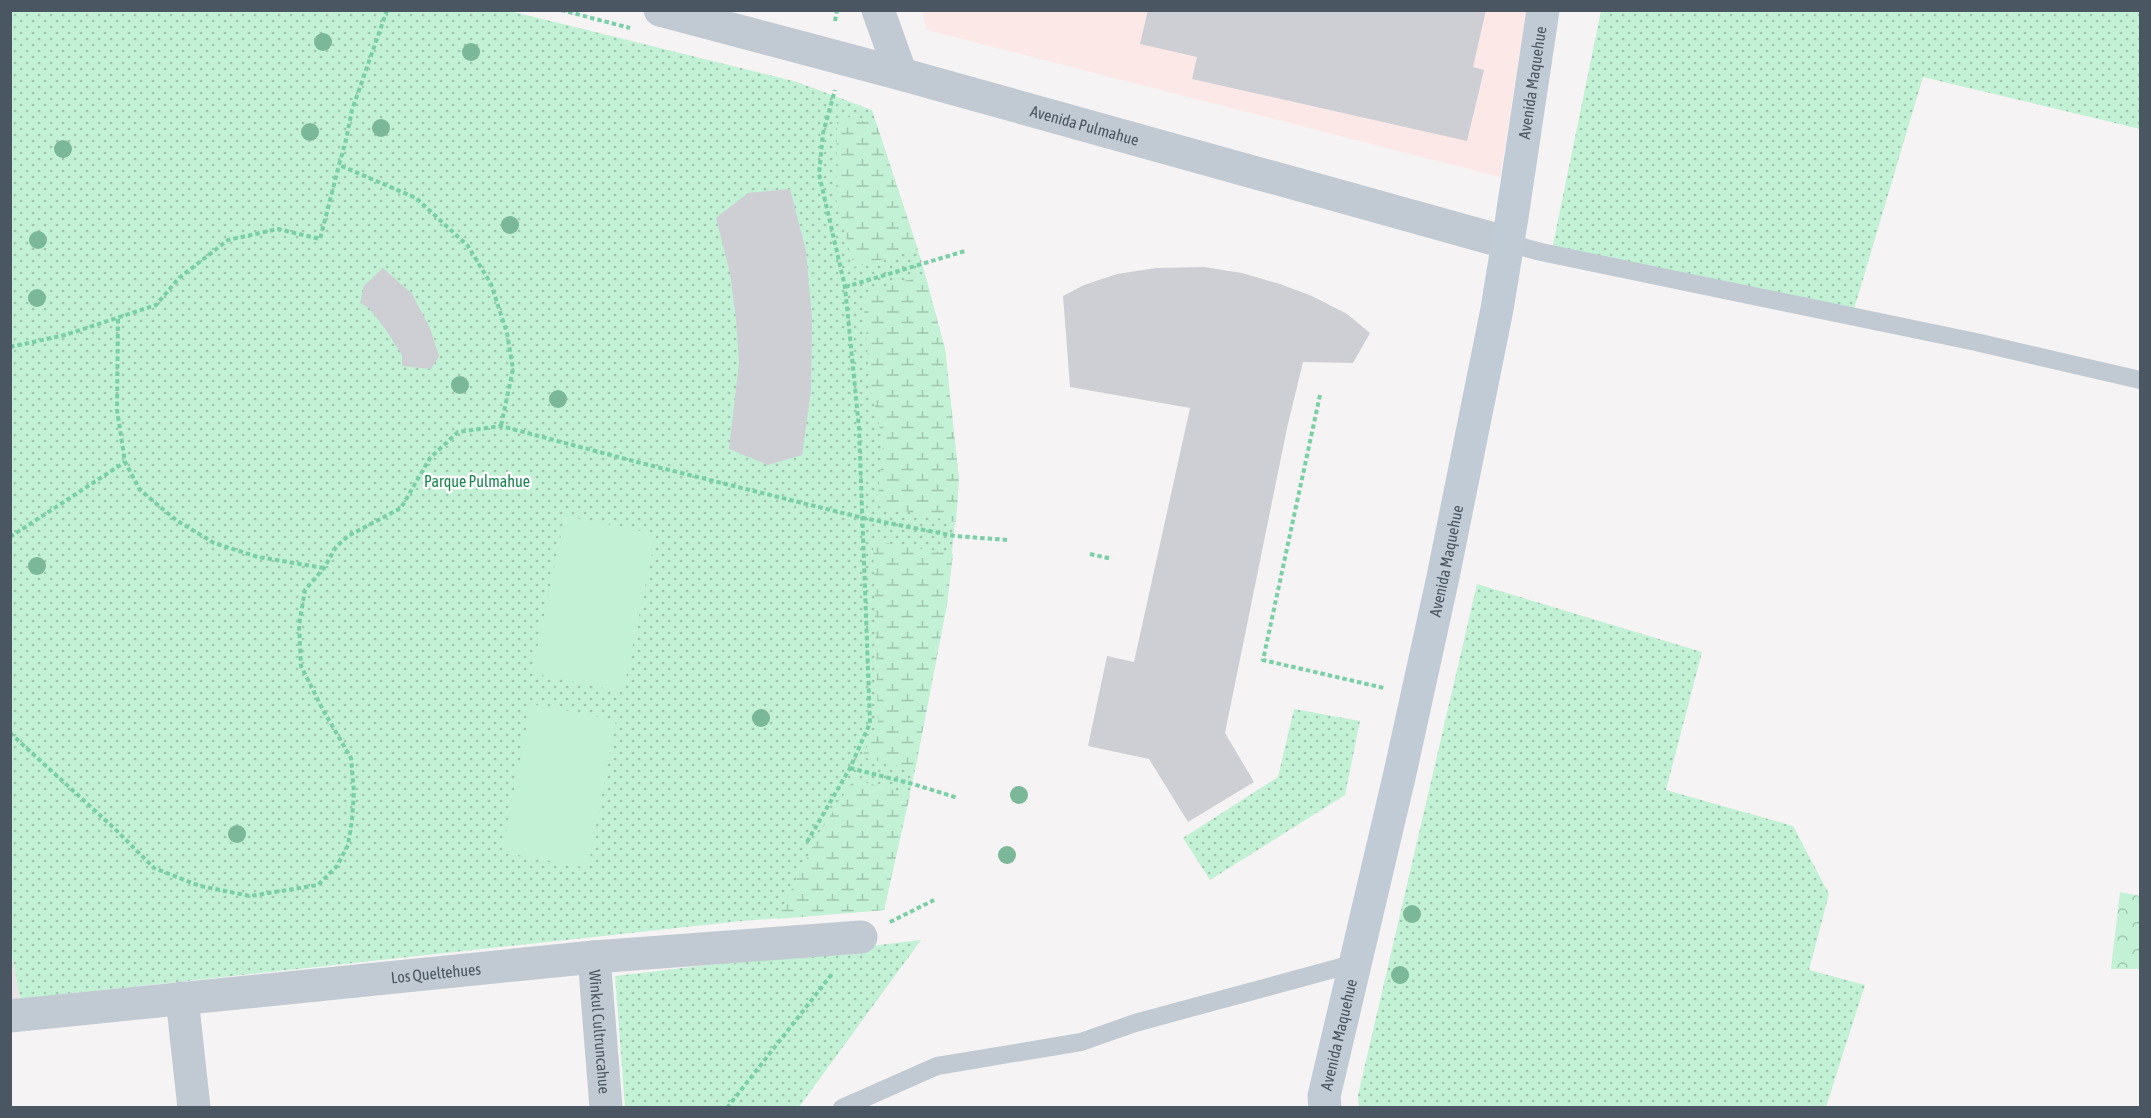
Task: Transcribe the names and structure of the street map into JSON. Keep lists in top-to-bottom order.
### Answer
{
  "streets": {
    "main road": ["Avenida Maquehue"],
    "street": ["Avenida Pulmahue", "Los Queltehues", "Winkul Cultruncahue"]
  },
  "crossings": [
    ["Avenida Maquehue", "Avenida Pulmahue"],
    ["Los Queltehues", "Winkul Cultruncahue"]
  ],
  "parks": ["Parque Pulmahue"]
}
